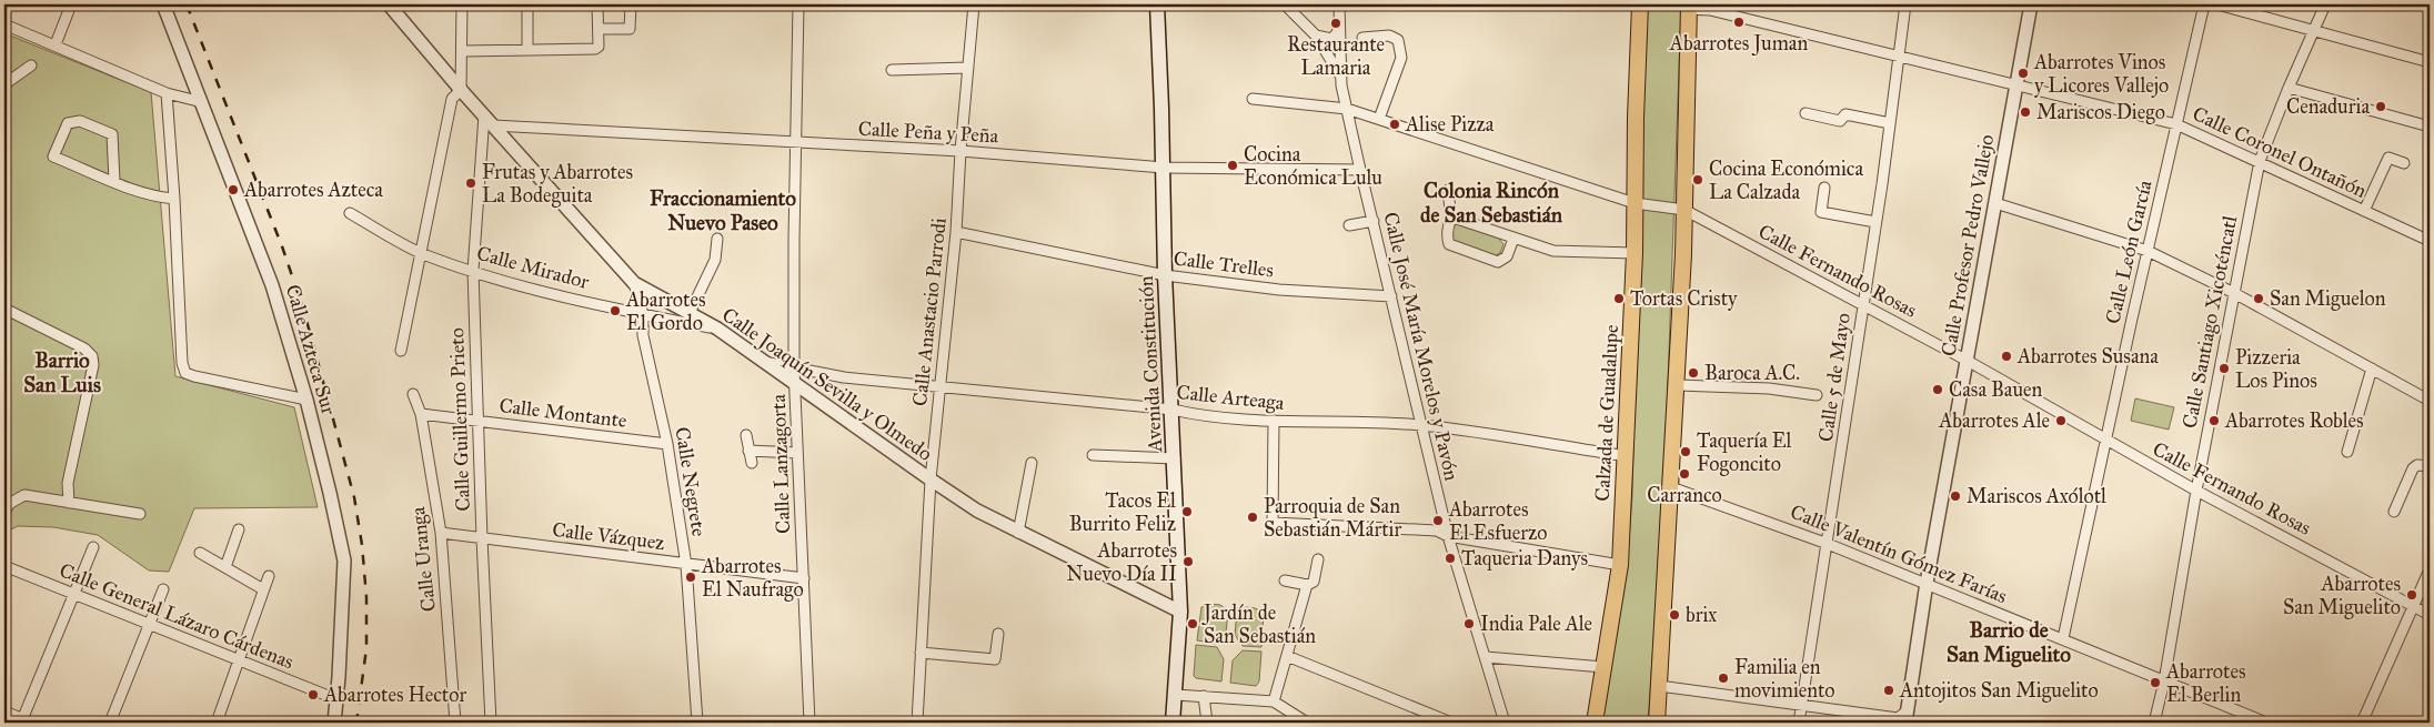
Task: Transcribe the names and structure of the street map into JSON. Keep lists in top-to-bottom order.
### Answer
{
  "streets": {
    "main road": ["Avenida Constitución", "Calzada de Guadalupe"],
    "street": [
      "Calle Peña y Peña",
      "Calle Coronel Ontañón",
      "Calle Profesor Pedro Vallejo",
      "Calle León García",
      "Calle Trelles",
      "Calle Mirador",
      "Calle Fernando Rosas",
      "Calle Anastacio Parrodi",
      "Calle Santiago Xicoténcatl",
      "Calle José María Morelos y Pavón",
      "Calle Azteca Sur",
      "Calle 5 de Mayo",
      "Calle Joaquín Sevilla y Olmedo",
      "Calle Arteaga",
      "Calle Montante",
      "Calle Guillermo Prieto",
      "Calle Lanzagorta",
      "Calle Negrete",
      "Calle Vázquez",
      "Calle Valentín Gómez Farías",
      "Calle Uranga",
      "Calle General Lázaro Cárdenas"
    ]
  },
  "crossings": [
    ["Calle Peña y Peña", "Calle Anastacio Parrodi"],
    ["Calle Peña y Peña", "Calle José María Morelos y Pavón"],
    ["Calle Peña y Peña", "Avenida Constitución"],
    ["Calle Peña y Peña", "Calle Joaquín Sevilla y Olmedo"],
    ["Calle Peña y Peña", "Calle Lanzagorta"],
    ["Calle Coronel Ontañón", "Calle Profesor Pedro Vallejo"],
    ["Calle Coronel Ontañón", "Calle León García"],
    ["Calle Coronel Ontañón", "Calle Santiago Xicoténcatl"],
    ["Calle Coronel Ontañón", "Calle 5 de Mayo"],
    ["Calle Profesor Pedro Vallejo", "Calle Fernando Rosas"],
    ["Calle Profesor Pedro Vallejo", "Calle Valentín Gómez Farías"],
    ["Calle León García", "Calle Fernando Rosas"],
    ["Calle León García", "Calle Valentín Gómez Farías"],
    ["Calle Trelles", "Calle Anastacio Parrodi"],
    ["Calle Trelles", "Calle José María Morelos y Pavón"],
    ["Calle Trelles", "Avenida Constitución"],
    ["Calle Mirador", "Calle Joaquín Sevilla y Olmedo"],
    ["Calle Mirador", "Calle Guillermo Prieto"],
    ["Calle Mirador", "Calle Negrete"],
    ["Calle Fernando Rosas", "Calle Santiago Xicoténcatl"],
    ["Calle Fernando Rosas", "Calle José María Morelos y Pavón"],
    ["Calle Fernando Rosas", "Calle 5 de Mayo"],
    ["Calle Fernando Rosas", "Calzada de Guadalupe"],
    ["Calle Anastacio Parrodi", "Calle Joaquín Sevilla y Olmedo"],
    ["Calle Anastacio Parrodi", "Calle Arteaga"],
    ["Calle Santiago Xicoténcatl", "Calle Valentín Gómez Farías"],
    ["Calle José María Morelos y Pavón", "Calle Arteaga"],
    ["Calle Azteca Sur", "Calle General Lázaro Cárdenas"],
    ["Avenida Constitución", "Calle Joaquín Sevilla y Olmedo"],
    ["Avenida Constitución", "Calle Arteaga"],
    ["Calle 5 de Mayo", "Calle Valentín Gómez Farías"],
    ["Calle Joaquín Sevilla y Olmedo", "Calle Arteaga"],
    ["Calle Joaquín Sevilla y Olmedo", "Calle Guillermo Prieto"],
    ["Calle Joaquín Sevilla y Olmedo", "Calle Lanzagorta"],
    ["Calle Joaquín Sevilla y Olmedo", "Calle Negrete"],
    ["Calle Arteaga", "Calzada de Guadalupe"],
    ["Calle Arteaga", "Calle Lanzagorta"],
    ["Calle Montante", "Calle Guillermo Prieto"],
    ["Calle Montante", "Calle Negrete"],
    ["Calle Montante", "Calle Uranga"],
    ["Calle Guillermo Prieto", "Calle Vázquez"],
    ["Calle Lanzagorta", "Calle Vázquez"],
    ["Calle Negrete", "Calle Vázquez"],
    ["Calle Vázquez", "Calle Uranga"]
  ],
  "districts": [
    "Colonia Rincón de San Sebastián",
    "Fraccionamiento Nuevo Paseo",
    "Barrio San Luis",
    "Barrio de San Miguelito"
  ],
  "places": [
    "Abarrotes Juman",
    "Restaurante Lamaria",
    "Abarrotes Vinos y Licores Vallejo",
    "Cenaduria",
    "Mariscos Diego",
    "Alise Pizza",
    "Cocina Económica Lulu",
    "Cocina Económica La Calzada",
    "Frutas y Abarrotes La Bodeguita",
    "Abarrotes Azteca",
    "Tortas Cristy",
    "San Miguelon",
    "Abarrotes El Gordo",
    "Abarrotes Susana",
    "Pizzeria Los Pinos",
    "Baroca A.C.",
    "Casa Bauen",
    "Abarrotes Ale",
    "Abarrotes Robles",
    "Taquería El Fogoncito",
    "Carranco",
    "Mariscos Axólotl",
    "Tacos El Burrito Feliz",
    "Parroquia de San Sebastián Mártir",
    "Abarrotes El Esfuerzo",
    "Taqueria Danys",
    "Abarrotes Nuevo Día II",
    "Abarrotes El Naufrago",
    "Abarrotes San Miguelito",
    "brix",
    "Jardín de San Sebastián",
    "India Pale Ale",
    "Familia en movimiento",
    "Abarrotes El Berlin",
    "Antojitos San Miguelito",
    "Abarrotes Hector"
  ]
}
